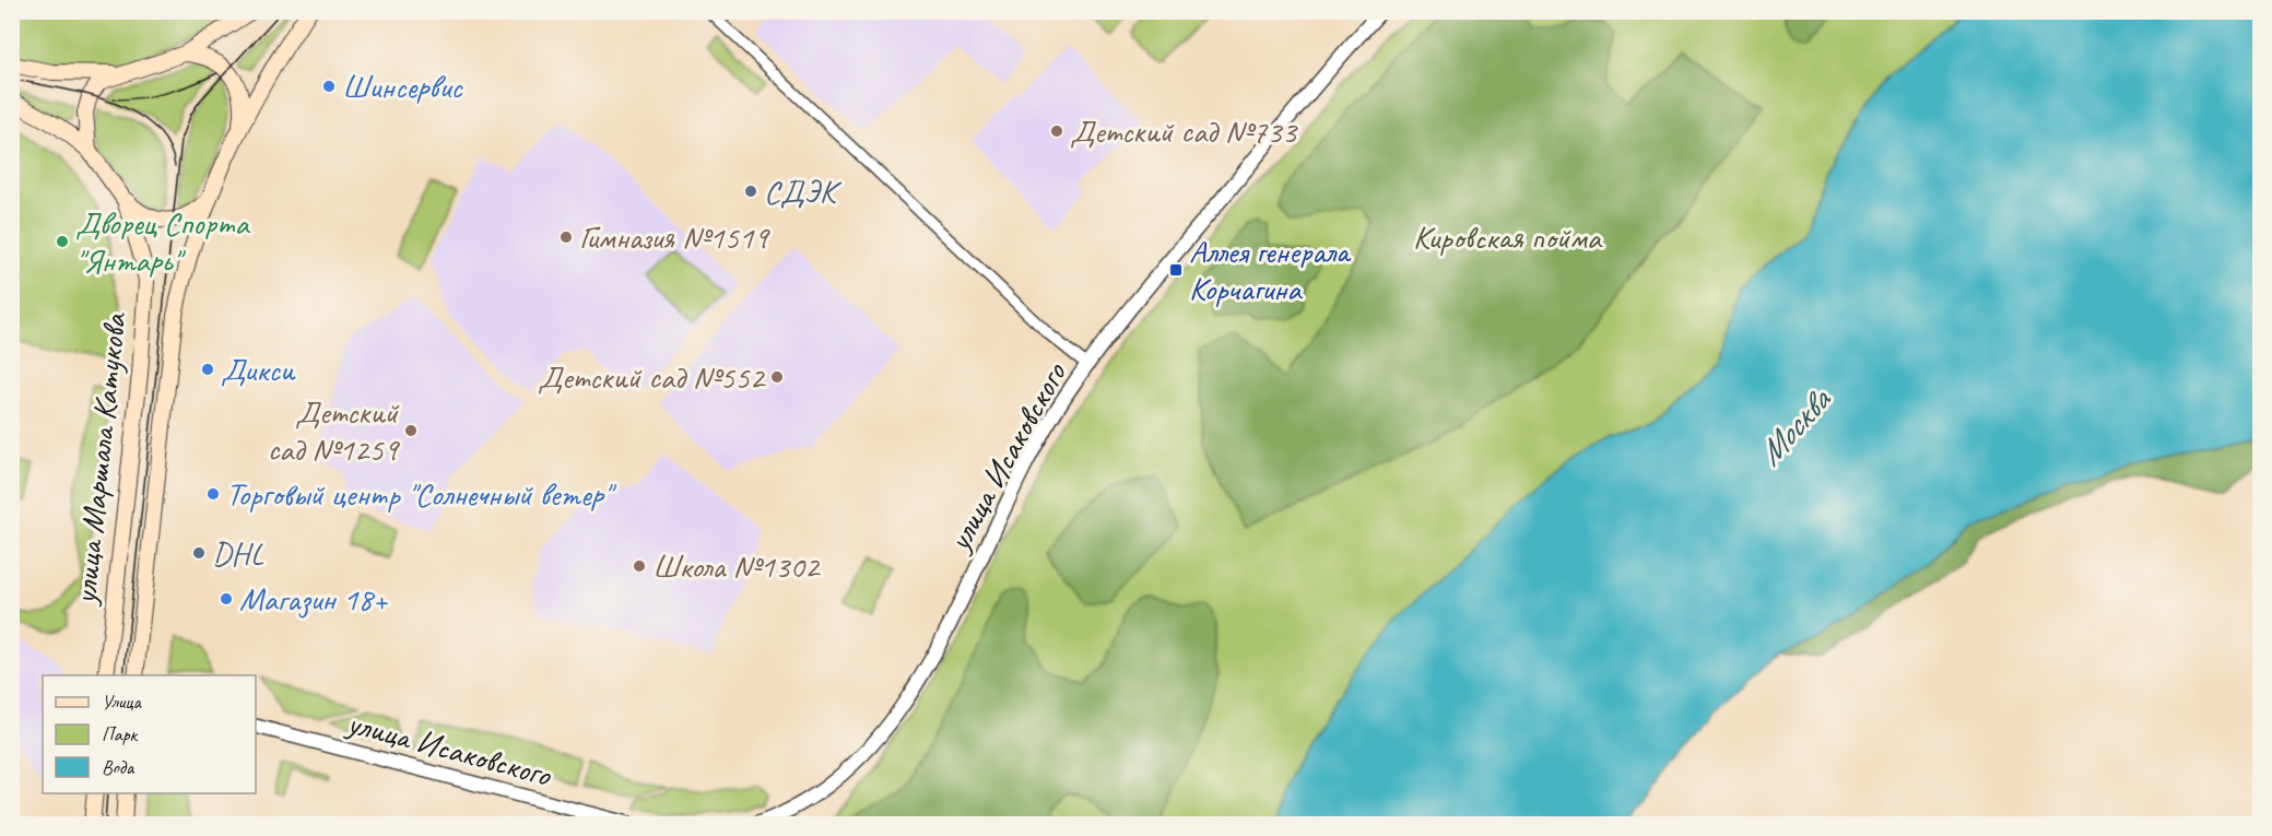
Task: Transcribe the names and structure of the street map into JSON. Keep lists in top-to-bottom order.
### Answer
{
  "streets": {
    "main road": ["улица Маршала Катукова"],
    "street": ["улица Исаковского"]
  },
  "water": ["Москва"],
  "parks": ["Кировская пойма"],
  "places": {
    "other": [
      "Шинсервис",
      "Детский сад №733",
      "СДЭК",
      "Гимназия №1519",
      "Дворец Спорта \"Янтарь\"",
      "Дикси",
      "Детский сад №552",
      "Детский сад №1259",
      "Торговый центр \"Солнечный ветер\"",
      "DHL",
      "Школа №1302",
      "Магазин 18+"
    ],
    "transit": ["Аллея генерала Корчагина"]
  },
  "legend": ["Улица", "Парк", "Вода"]
}
